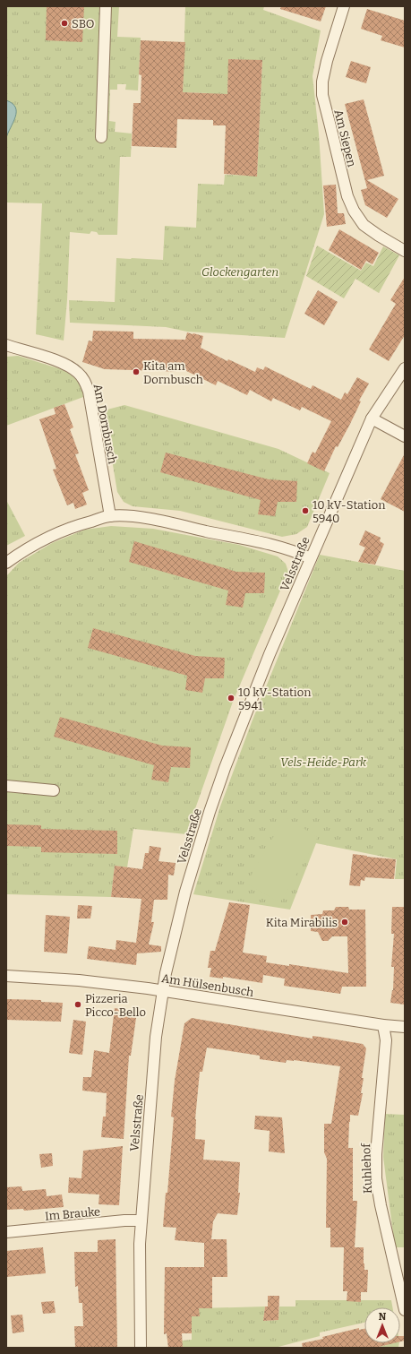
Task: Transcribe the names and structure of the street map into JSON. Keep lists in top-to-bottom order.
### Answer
{
  "streets": {
    "street": [
      "Am Siepen",
      "Am Dornbusch",
      "Velsstraße",
      "Am Hülsenbusch",
      "Kuhlehof",
      "Im Brauke"
    ]
  },
  "crossings": [
    ["Velsstraße", "Am Hülsenbusch"],
    ["Velsstraße", "Im Brauke"],
    ["Am Hülsenbusch", "Kuhlehof"]
  ],
  "parks": ["Glockengarten", "Vels-Heide-Park"],
  "places": [
    "SBO",
    "Kita am Dornbusch",
    "10 kV-Station 5940",
    "10 kV-Station 5941",
    "Kita Mirabilis",
    "Pizzeria Picco-Bello"
  ],
  "north": "top"
}
